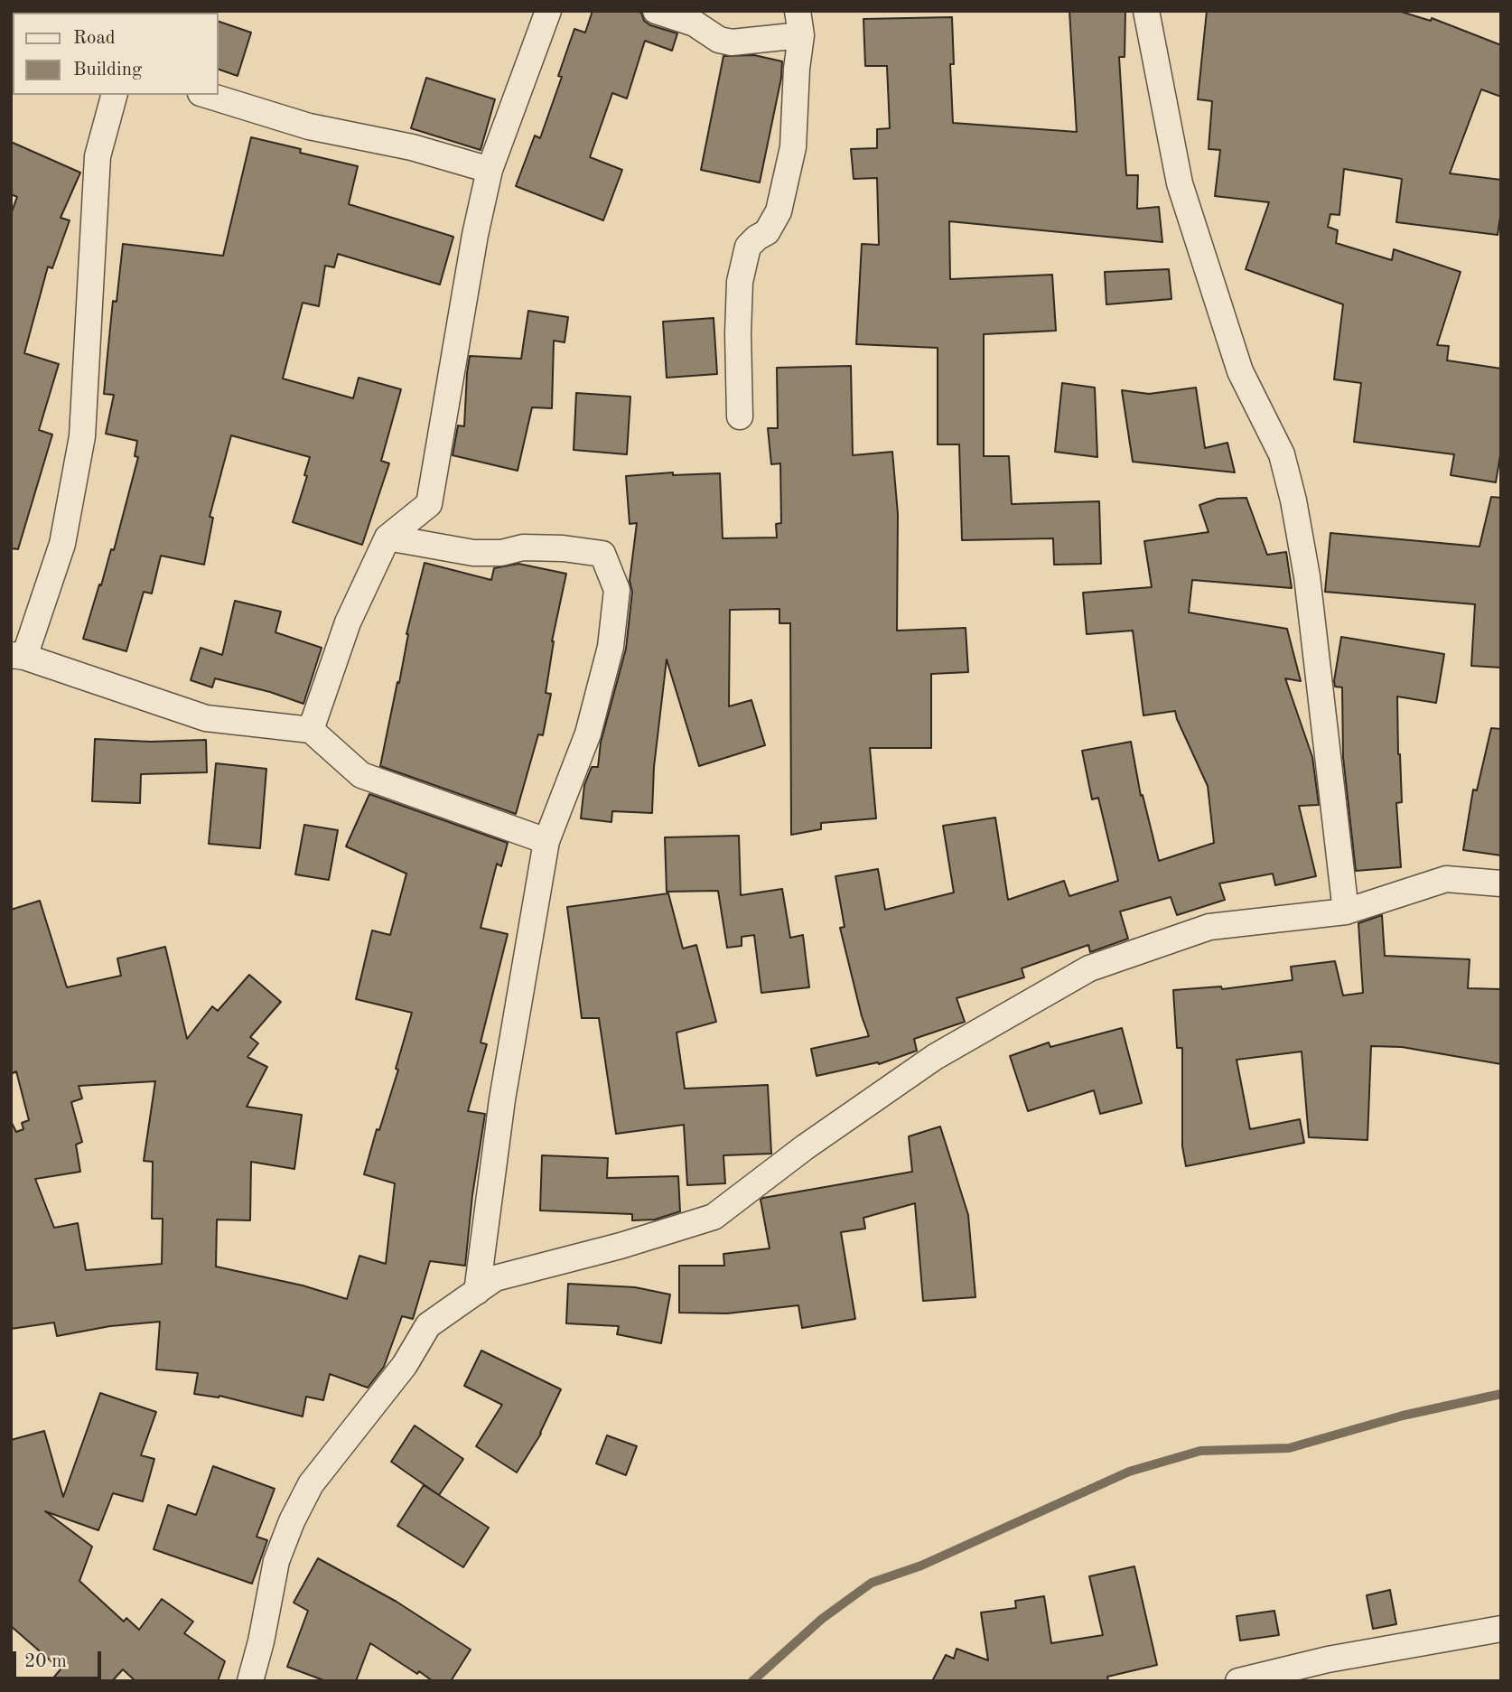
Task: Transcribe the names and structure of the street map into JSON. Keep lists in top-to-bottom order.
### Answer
{
  "legend": ["Road", "Building"],
  "scale_bar": "20 m"
}
